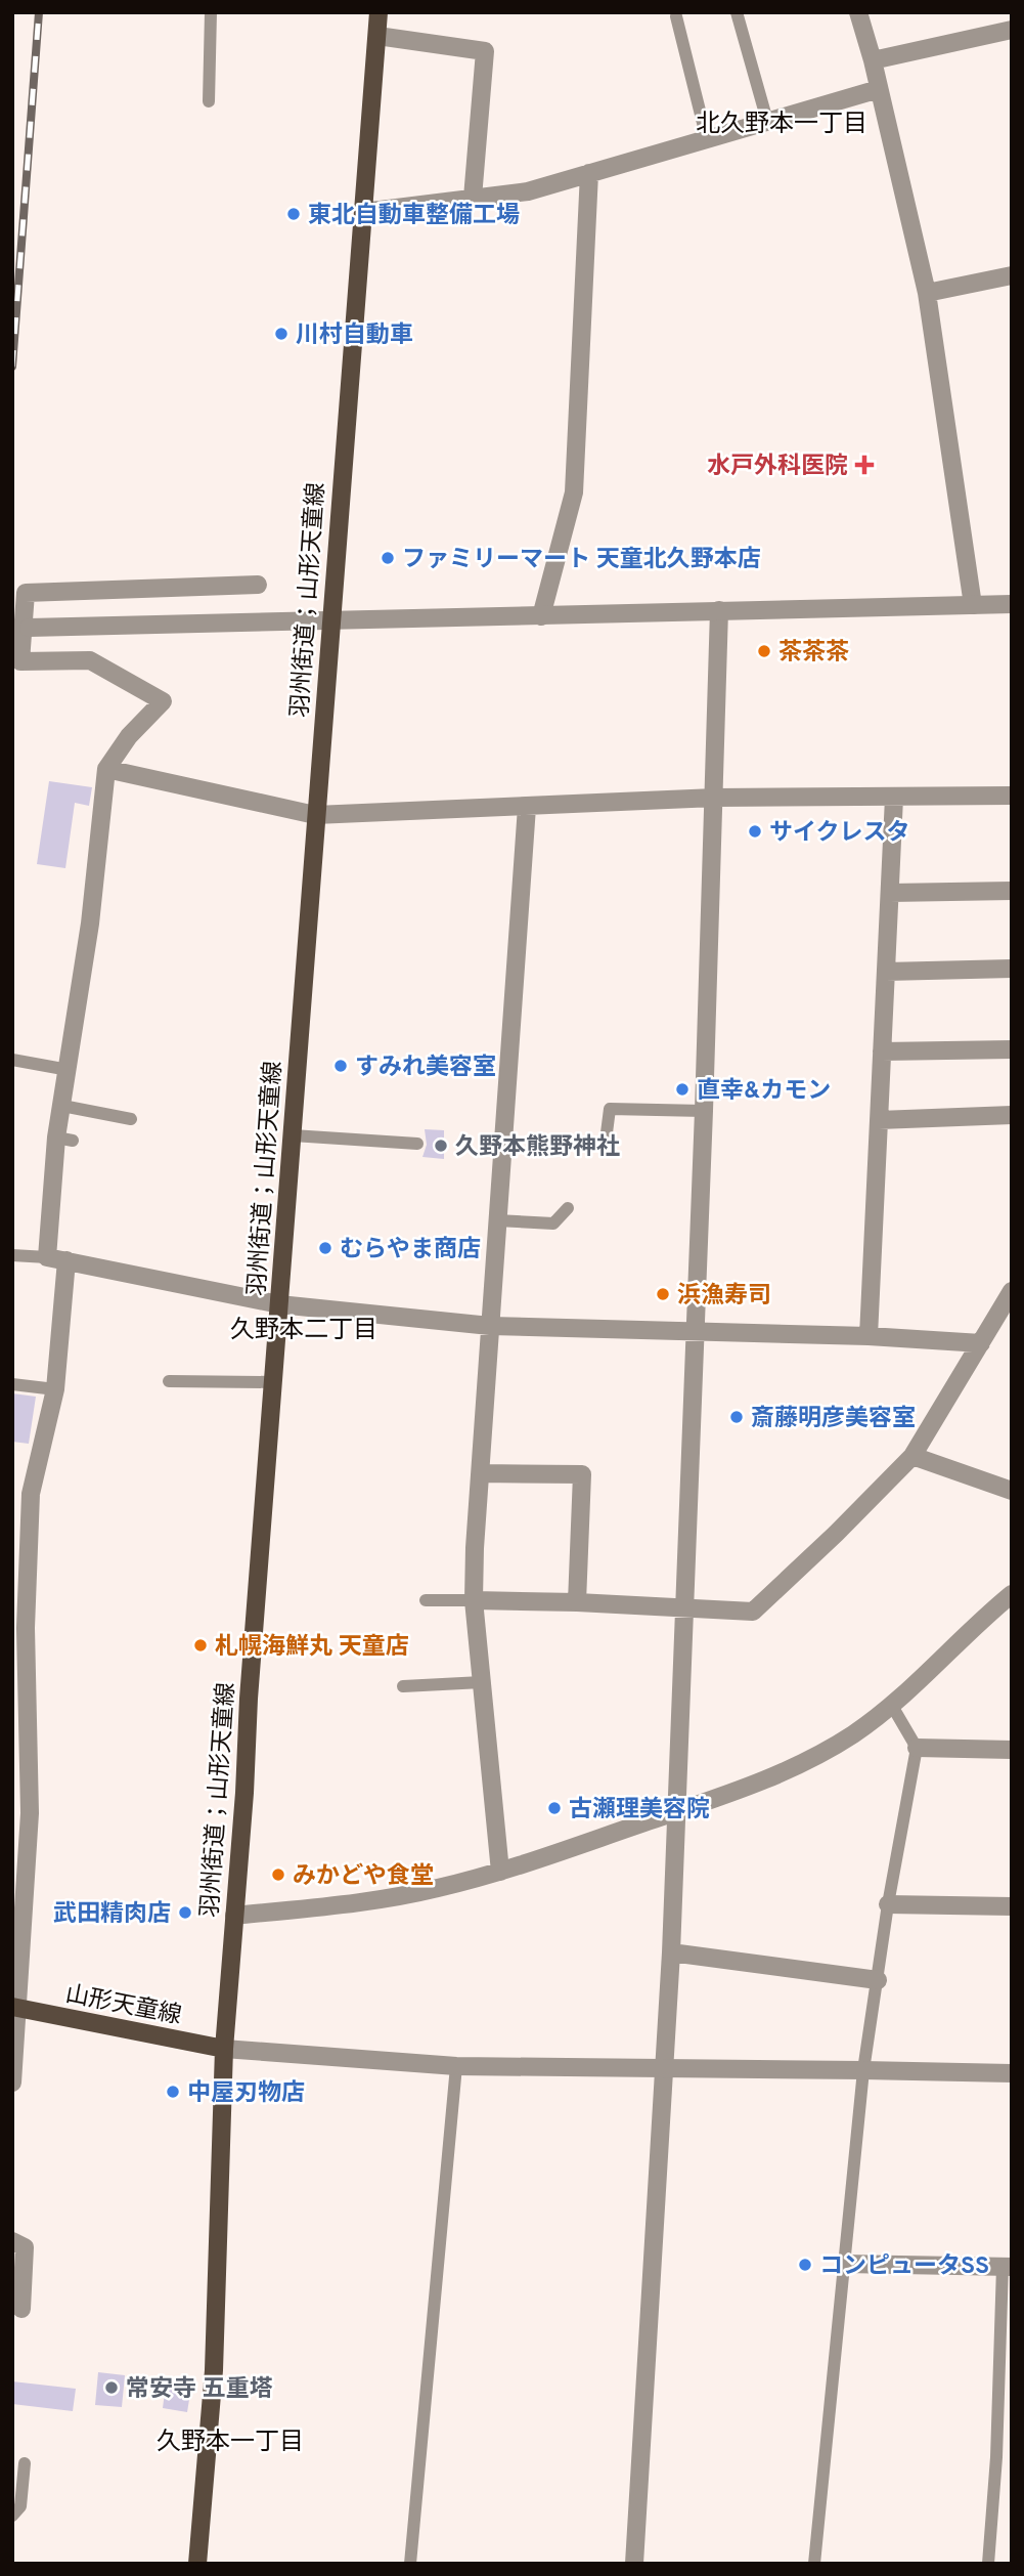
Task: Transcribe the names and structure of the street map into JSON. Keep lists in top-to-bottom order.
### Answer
{
  "streets": {
    "main road": ["羽州街道；山形天童線", "山形天童線"]
  },
  "crossings": [
    ["羽州街道；山形天童線", "山形天童線"]
  ],
  "districts": ["北久野本一丁目", "久野本二丁目", "久野本一丁目"],
  "places": {
    "other": [
      "東北自動車整備工場",
      "川村自動車",
      "ファミリーマート 天童北久野本店",
      "茶茶茶",
      "サイクレスタ",
      "すみれ美容室",
      "直幸&カモン",
      "久野本熊野神社",
      "むらやま商店",
      "浜漁寿司",
      "斎藤明彦美容室",
      "札幌海鮮丸 天童店",
      "古瀬理美容院",
      "みかどや食堂",
      "武田精肉店",
      "中屋刃物店",
      "コンピュータSS",
      "常安寺 五重塔"
    ],
    "health": ["水戸外科医院"]
  }
}
